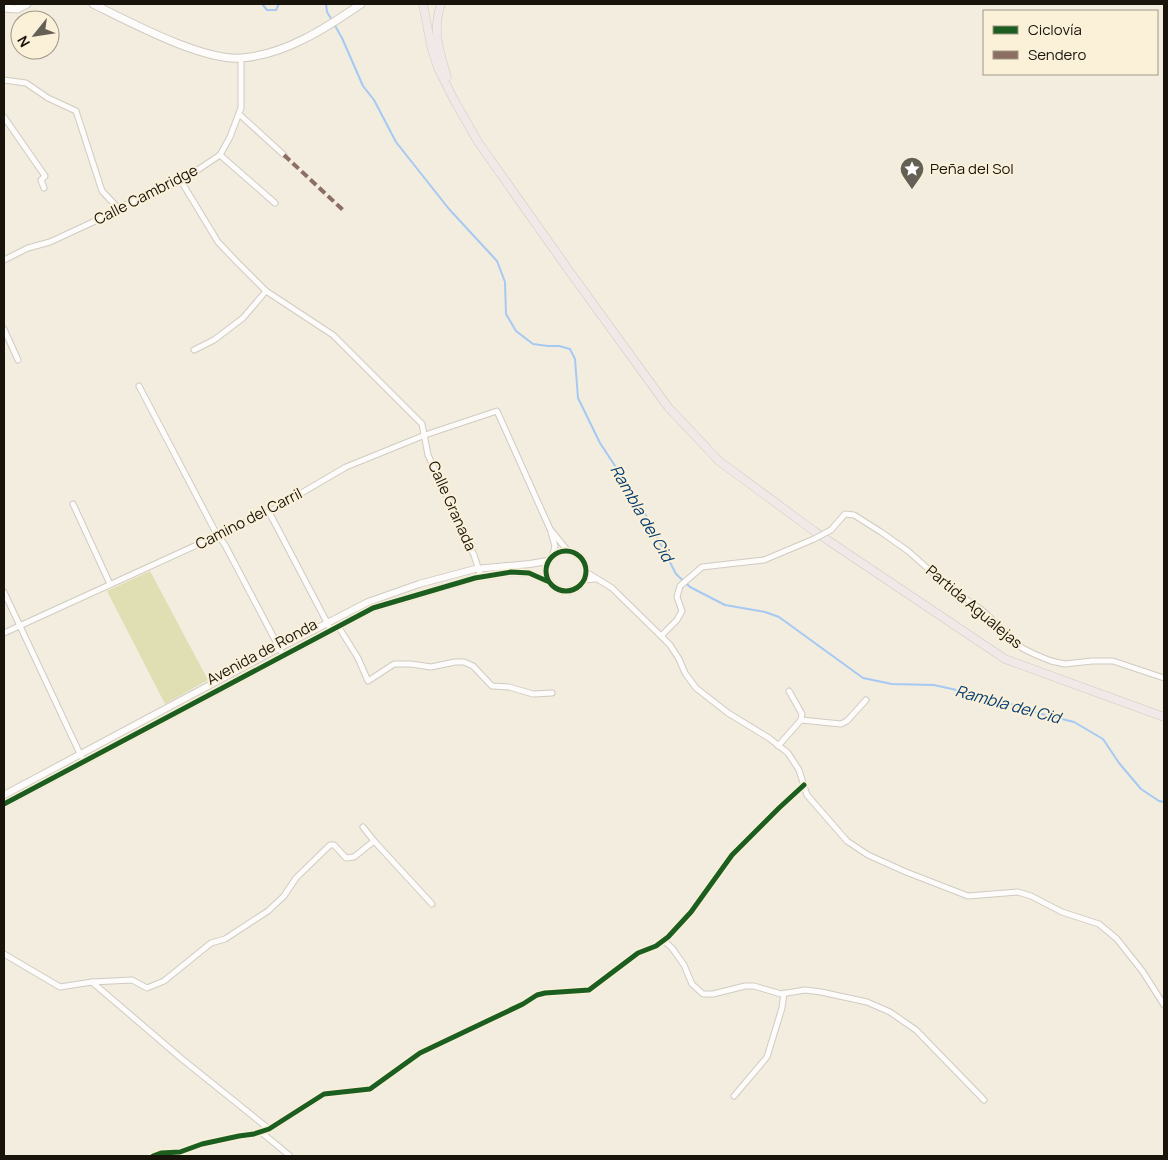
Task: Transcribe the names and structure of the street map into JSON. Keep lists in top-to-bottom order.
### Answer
{
  "streets": {
    "street": [
      "Calle Cambridge",
      "Calle Granada",
      "Camino del Carril",
      "Partida Agualejas",
      "Avenida de Ronda"
    ]
  },
  "crossings": [
    ["Calle Granada", "Camino del Carril"],
    ["Calle Granada", "Avenida de Ronda"]
  ],
  "water": ["Rambla del Cid"],
  "places": {
    "place": ["Peña del Sol"]
  },
  "legend": ["Ciclovía", "Sendero"],
  "north": "bottom left"
}
